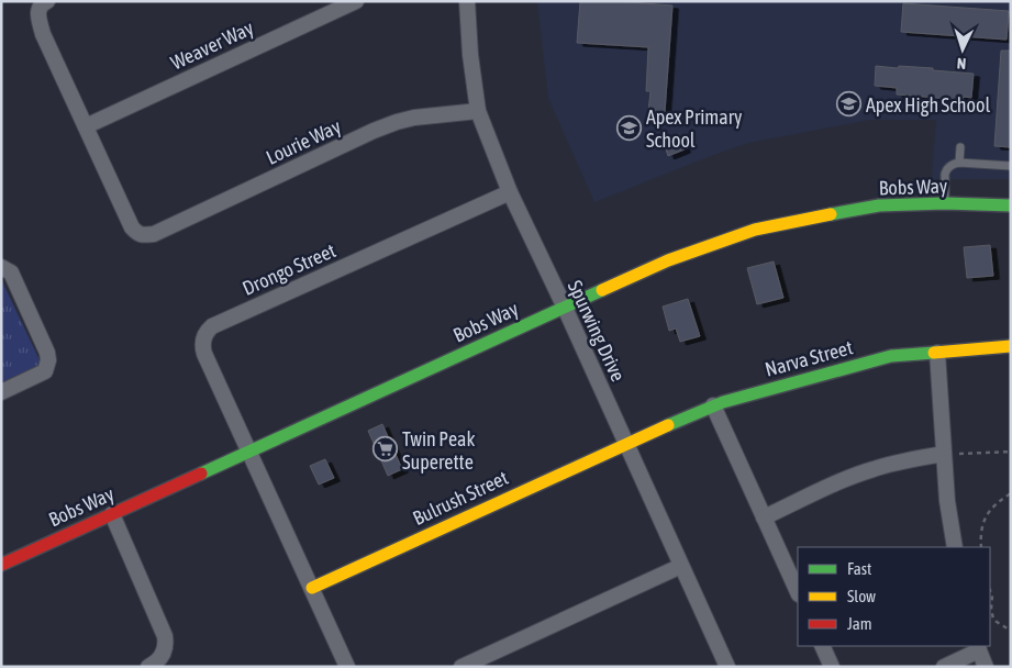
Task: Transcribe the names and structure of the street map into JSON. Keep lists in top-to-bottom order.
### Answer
{
  "streets": {
    "street": [
      "Weaver Way",
      "Lourie Way",
      "Bobs Way",
      "Drongo Street",
      "Spurwing Drive",
      "Narva Street",
      "Bulrush Street"
    ]
  },
  "crossings": [
    ["Weaver Way", "Lourie Way"],
    ["Lourie Way", "Spurwing Drive"],
    ["Bobs Way", "Drongo Street"],
    ["Bobs Way", "Spurwing Drive"],
    ["Drongo Street", "Spurwing Drive"],
    ["Drongo Street", "Bulrush Street"],
    ["Spurwing Drive", "Narva Street"],
    ["Spurwing Drive", "Bulrush Street"],
    ["Narva Street", "Bulrush Street"]
  ],
  "places": {
    "school or university": ["Apex High School", "Apex Primary School"],
    "supermarket": ["Twin Peak Superette"]
  },
  "legend": ["Fast", "Slow", "Jam"],
  "north": "bottom"
}
